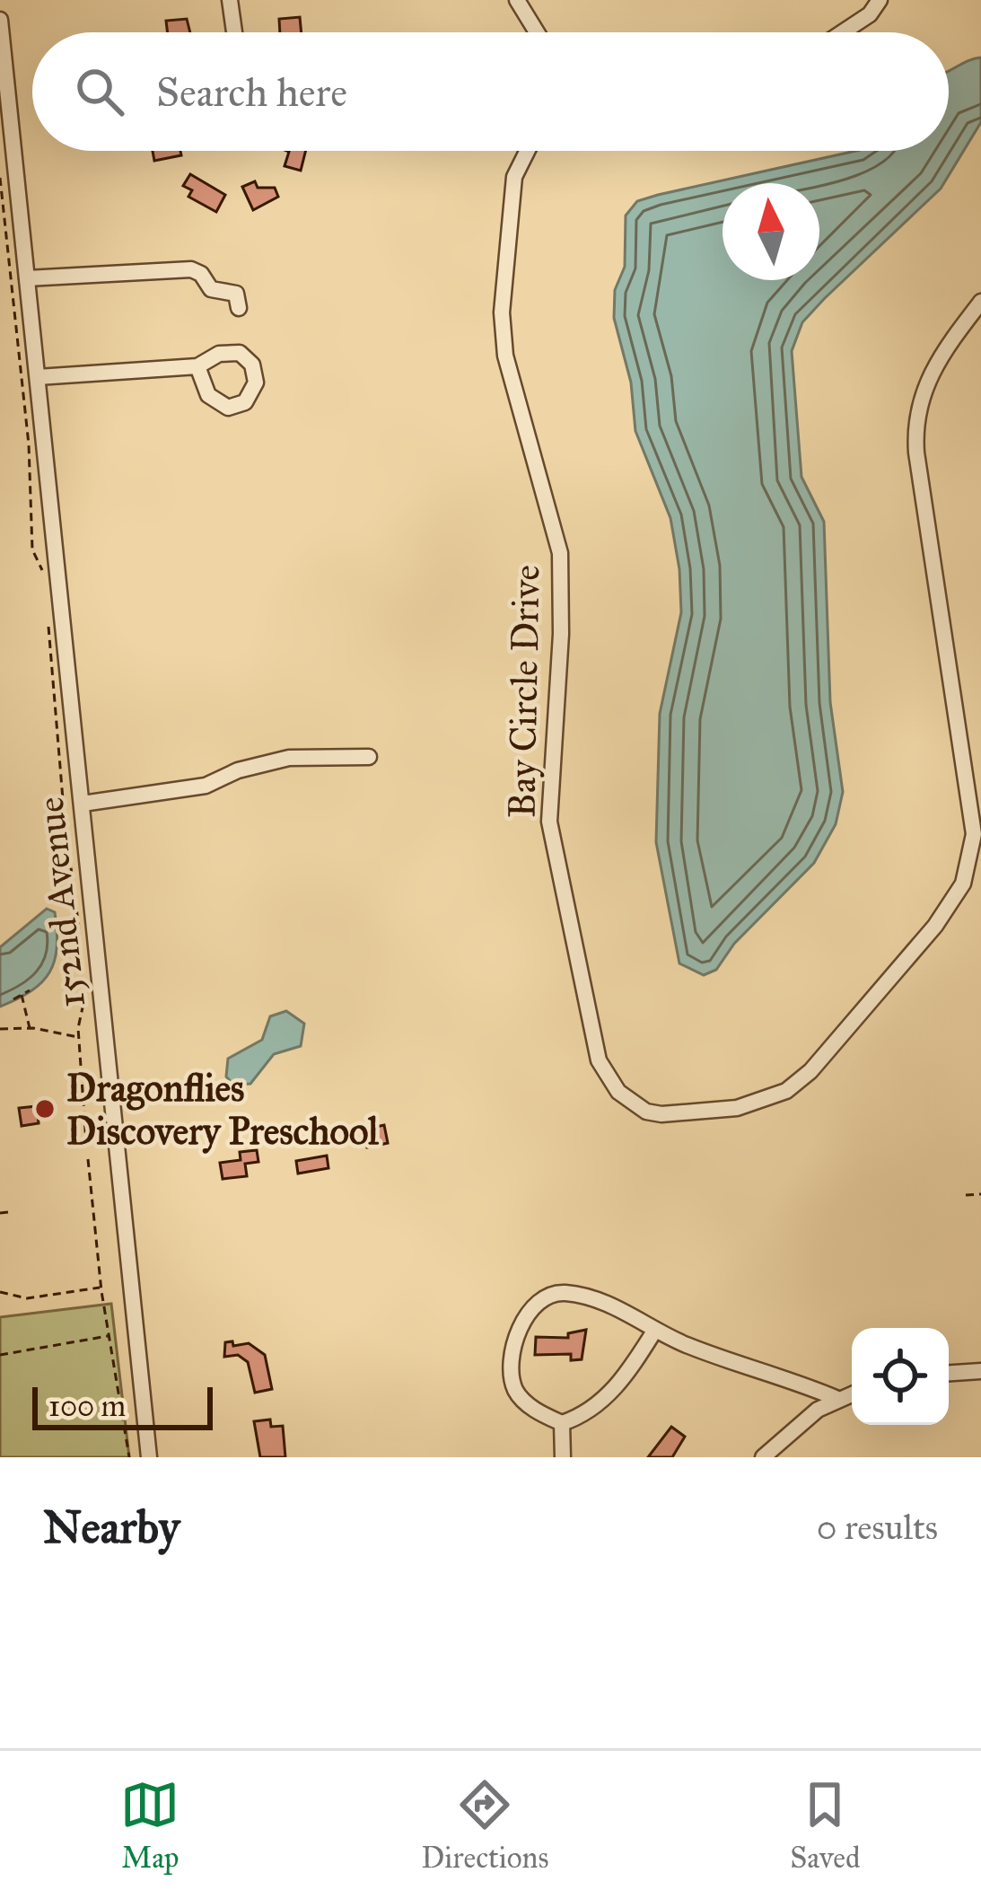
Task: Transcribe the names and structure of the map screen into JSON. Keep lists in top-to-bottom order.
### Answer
{
  "streets": {
    "street": ["Bay Circle Drive", "152nd Avenue"]
  },
  "places": ["Dragonflies Discovery Preschool"],
  "scale_bar": "100 m",
  "north": "top",
  "page": {
    "search": "Search here",
    "scale": "100 m",
    "heading": ["Nearby", "0 results"],
    "nav": ["Map", "Directions", "Saved"]
  }
}
